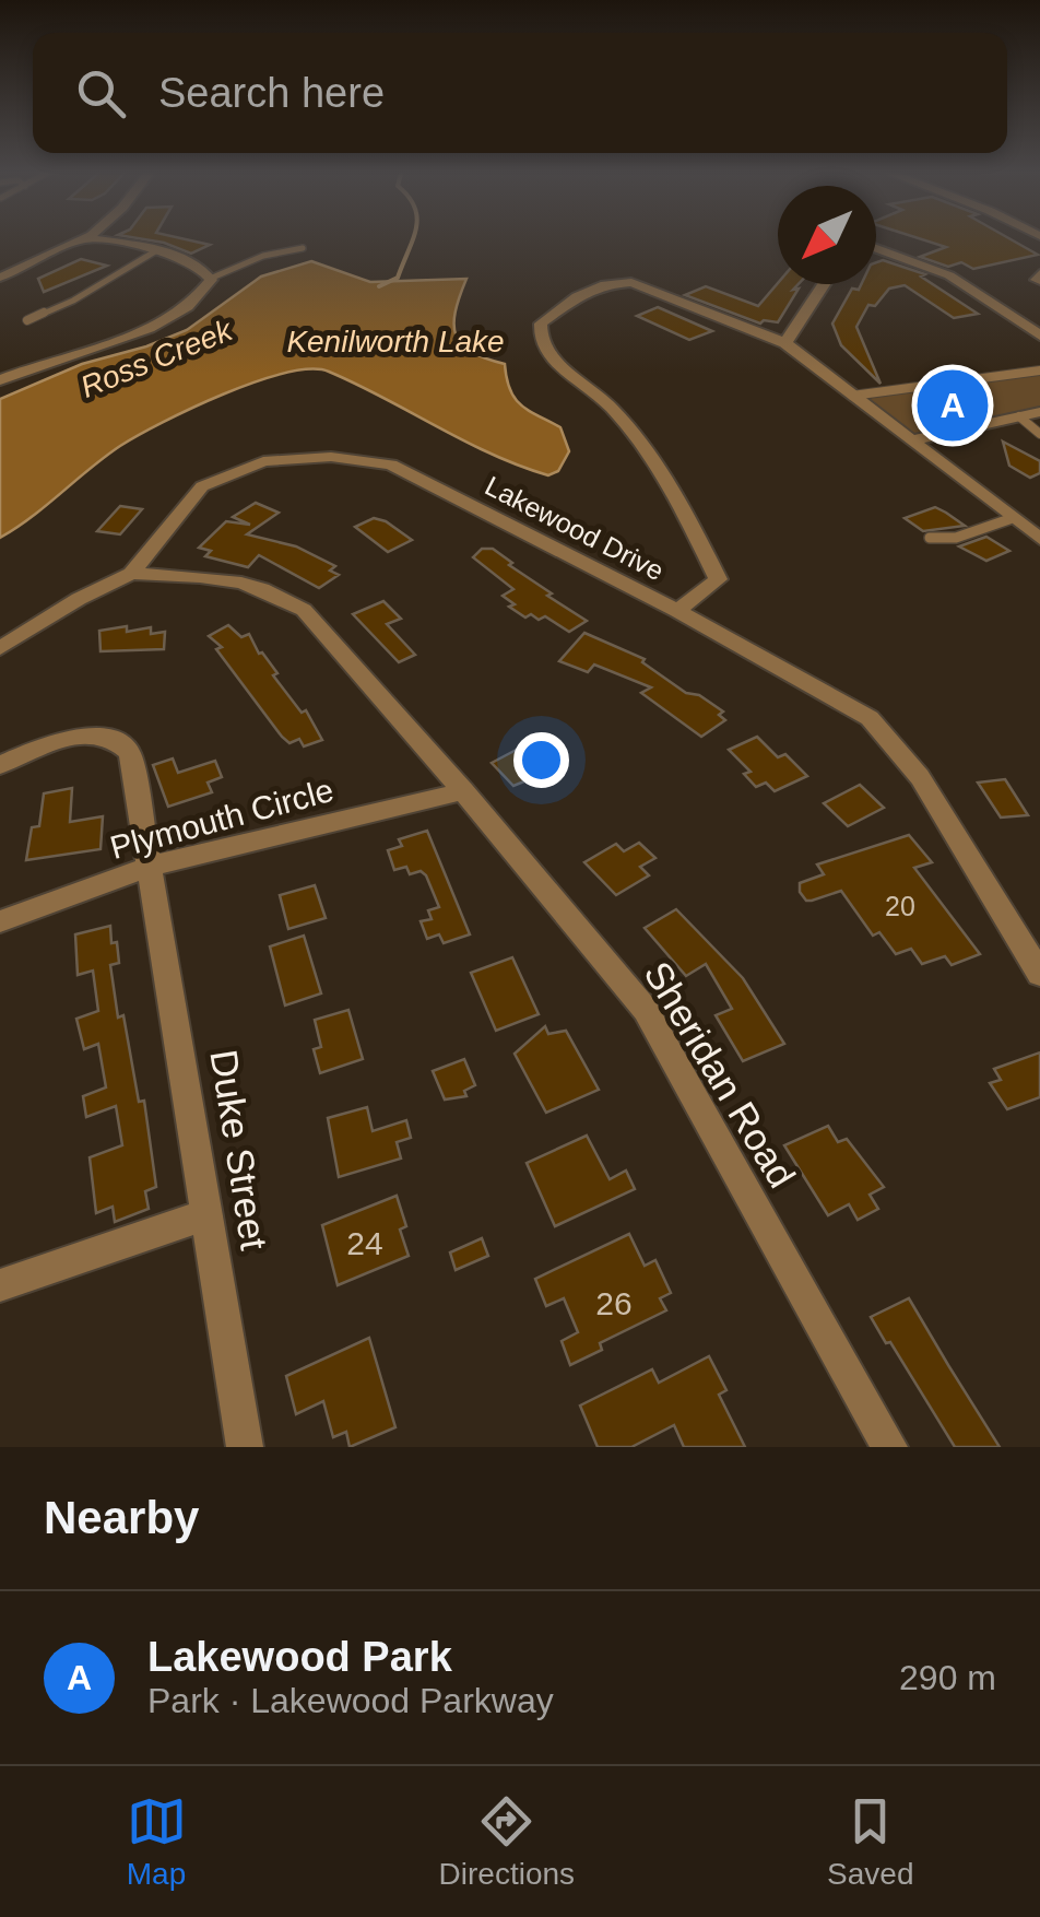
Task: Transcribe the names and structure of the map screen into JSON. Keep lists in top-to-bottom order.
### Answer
{
  "streets": {
    "street": [
      "Lakewood Drive",
      "Plymouth Circle",
      "Sheridan Road",
      "Duke Street"
    ]
  },
  "crossings": [
    ["Lakewood Drive", "Sheridan Road"],
    ["Plymouth Circle", "Sheridan Road"],
    ["Plymouth Circle", "Duke Street"]
  ],
  "water": ["Kenilworth Lake", "Ross Creek"],
  "house_numbers": ["20", "24", "26"],
  "north": "bottom left",
  "page": {
    "search": "Search here",
    "pins": "A",
    "heading": "Nearby",
    "list": [
      {
        "mark": "A",
        "name": "Lakewood Park",
        "note": "Park · Lakewood Parkway",
        "value": "290 m"
      }
    ],
    "nav": ["Map", "Directions", "Saved"]
  }
}
